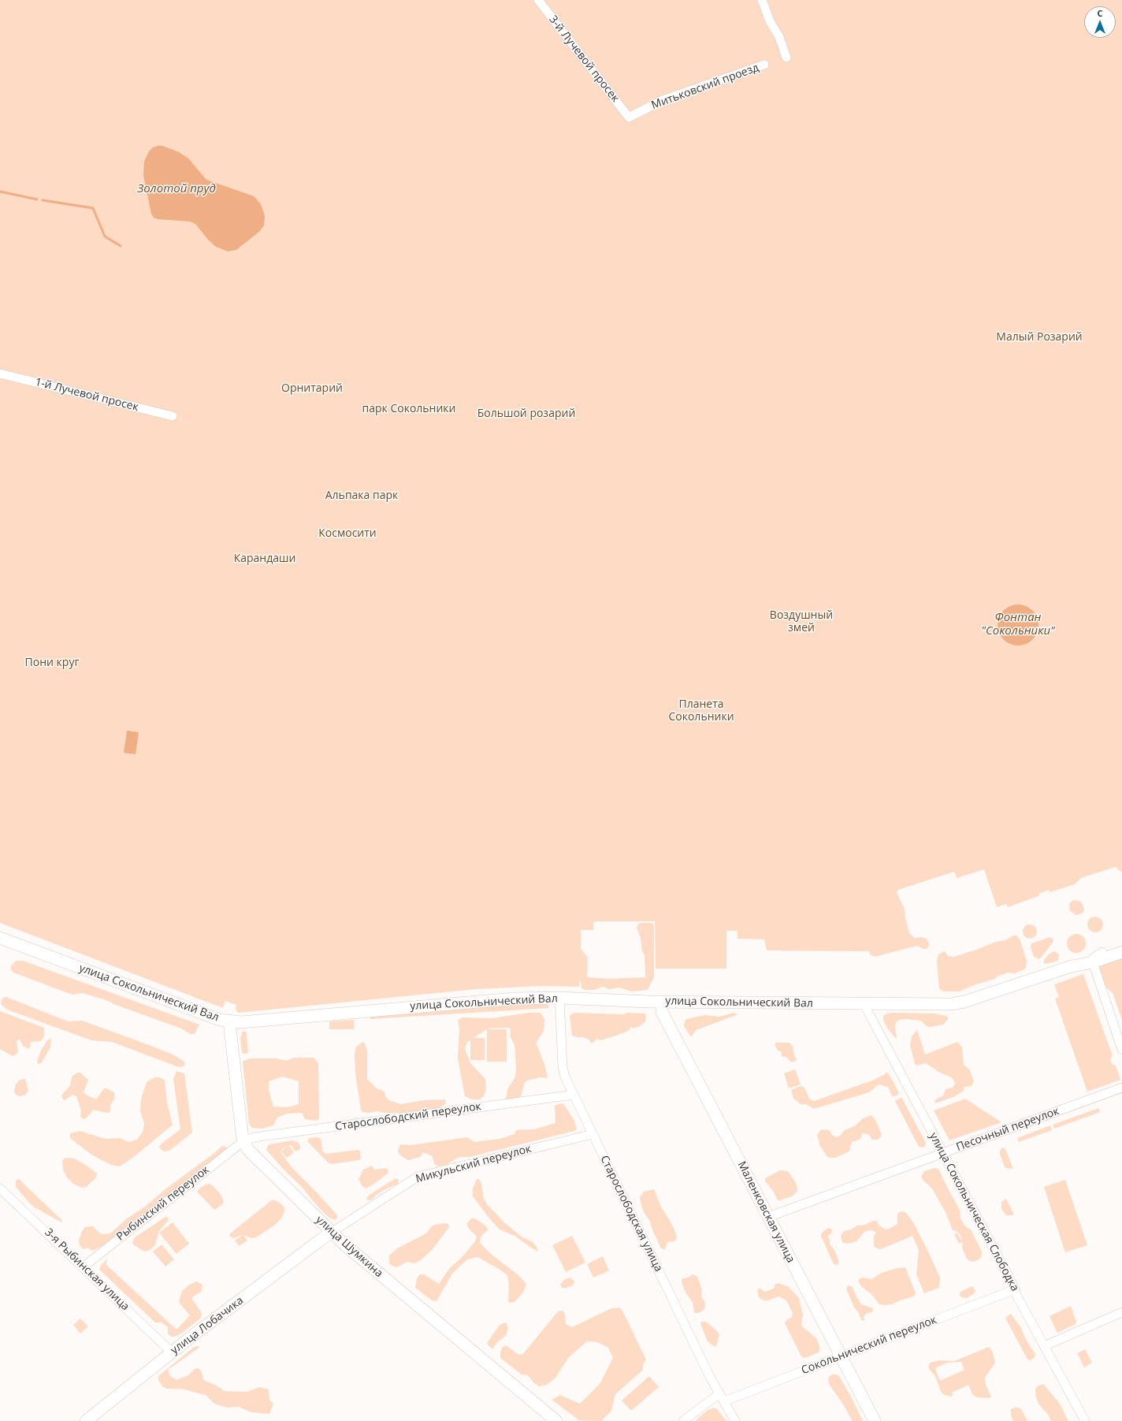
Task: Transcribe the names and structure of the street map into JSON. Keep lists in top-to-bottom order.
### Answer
{
  "streets": {
    "street": [
      "3-й Лучевой просек",
      "Митьковский проезд",
      "1-й Лучевой просек",
      "улица Сокольнический Вал",
      "Старослободский переулок",
      "Песочный переулок",
      "Микульский переулок",
      "Рыбинский переулок",
      "Маленковская улица",
      "улица Сокольническая Слободка",
      "Старослободская улица",
      "улица Шумкина",
      "3-я Рыбинская улица",
      "улица Лобачика",
      "Сокольнический переулок"
    ]
  },
  "crossings": [
    ["3-й Лучевой просек", "Митьковский проезд"],
    ["улица Сокольнический Вал", "Маленковская улица"],
    ["улица Сокольнический Вал", "улица Сокольническая Слободка"],
    ["улица Сокольнический Вал", "Старослободская улица"],
    ["улица Сокольнический Вал", "улица Шумкина"],
    ["Старослободский переулок", "Рыбинский переулок"],
    ["Старослободский переулок", "Старослободская улица"],
    ["Старослободский переулок", "улица Шумкина"],
    ["Песочный переулок", "Маленковская улица"],
    ["Песочный переулок", "улица Сокольническая Слободка"],
    ["Микульский переулок", "Старослободская улица"],
    ["Микульский переулок", "улица Шумкина"],
    ["Микульский переулок", "улица Лобачика"],
    ["Рыбинский переулок", "улица Шумкина"],
    ["Рыбинский переулок", "3-я Рыбинская улица"],
    ["Маленковская улица", "Сокольнический переулок"],
    ["улица Сокольническая Слободка", "Сокольнический переулок"],
    ["Старослободская улица", "Сокольнический переулок"],
    ["улица Шумкина", "улица Лобачика"],
    ["3-я Рыбинская улица", "улица Лобачика"]
  ],
  "water": ["Золотой пруд", "Фонтан \"Сокольники\""],
  "parks": [
    "Малый Розарий",
    "Орнитарий",
    "парк Сокольники",
    "Большой розарий",
    "Альпака парк",
    "Космосити",
    "Карандаши",
    "Воздушный змей",
    "Пони круг",
    "Планета Сокольники"
  ],
  "north": "top"
}
